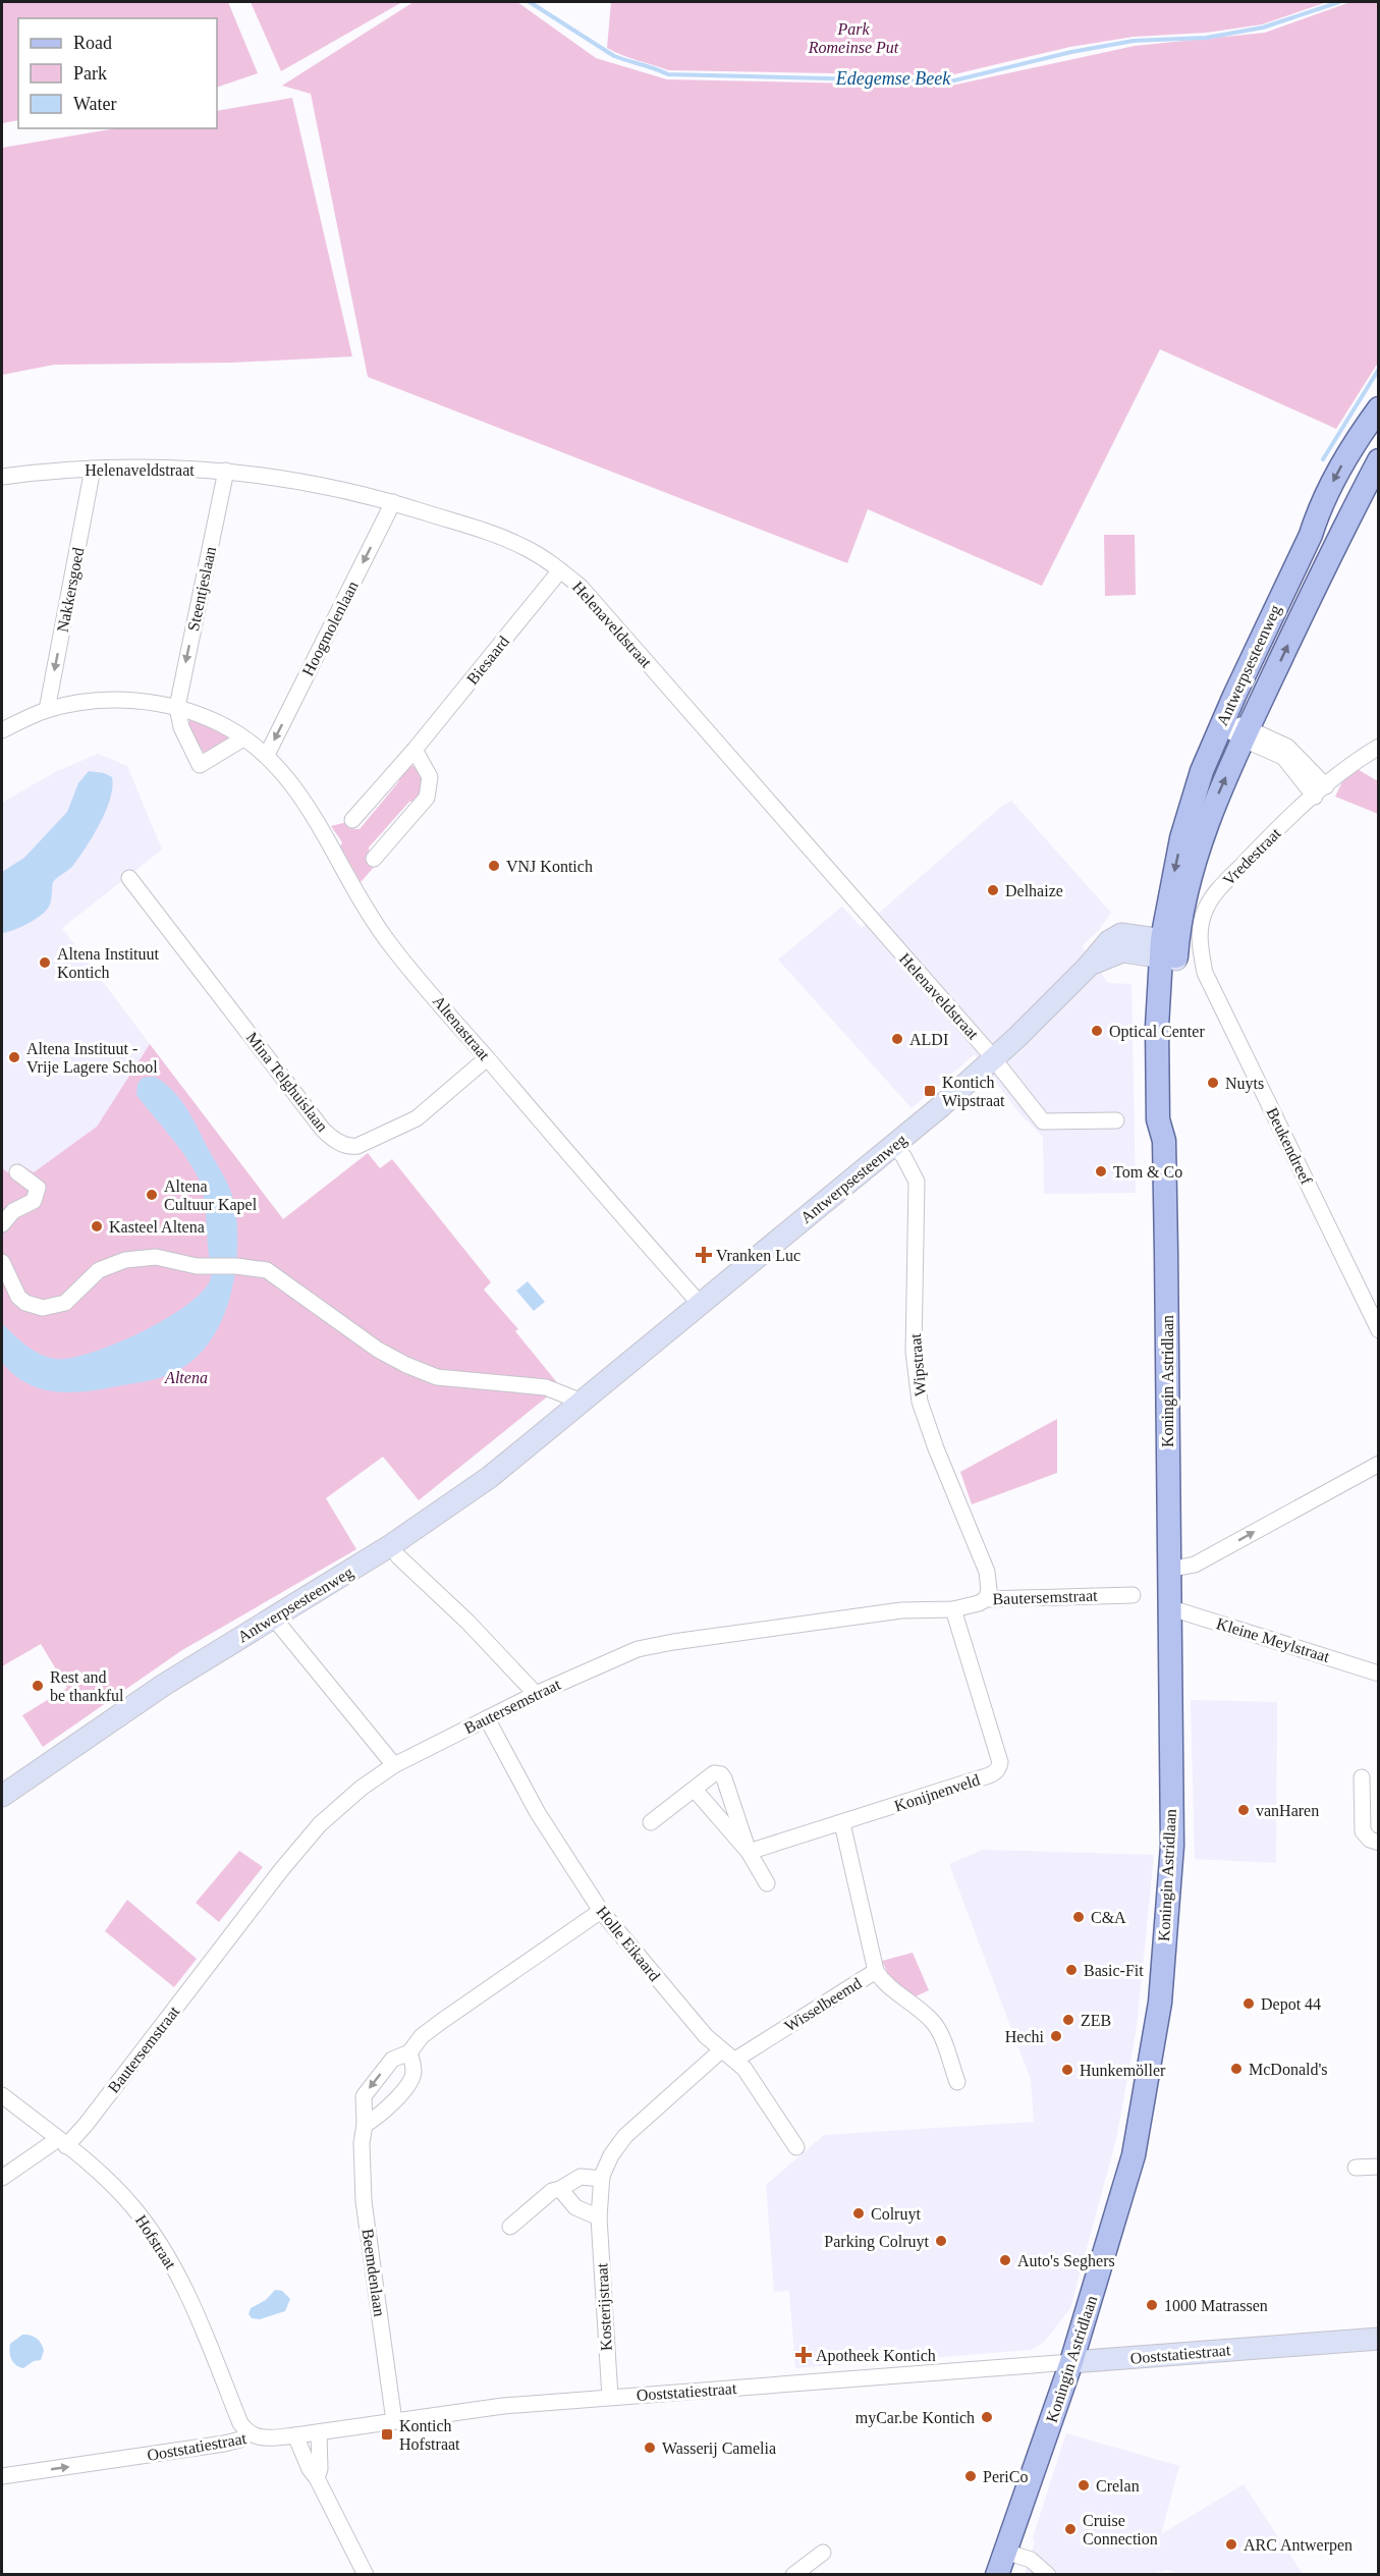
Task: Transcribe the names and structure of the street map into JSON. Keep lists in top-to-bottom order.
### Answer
{
  "streets": {
    "main road": ["Antwerpsesteenweg", "Koningin Astridlaan"],
    "street": [
      "Helenaveldstraat",
      "Steentjeslaan",
      "Nakkersgoed",
      "Hoogmolenlaan",
      "Biesaard",
      "Vredestraat",
      "Altenastraat",
      "Mina Telghuislaan",
      "Beukendreef",
      "Wipstraat",
      "Bautersemstraat",
      "Kleine Meylstraat",
      "Konijnenveld",
      "Holle Eikaard",
      "Wisselbeemd",
      "Hofstraat",
      "Beemdenlaan",
      "Kosterijstraat",
      "Ooststatiestraat"
    ]
  },
  "crossings": [
    ["Helenaveldstraat", "Steentjeslaan"],
    ["Helenaveldstraat", "Nakkersgoed"],
    ["Helenaveldstraat", "Hoogmolenlaan"],
    ["Helenaveldstraat", "Biesaard"],
    ["Helenaveldstraat", "Antwerpsesteenweg"],
    ["Steentjeslaan", "Altenastraat"],
    ["Nakkersgoed", "Altenastraat"],
    ["Hoogmolenlaan", "Altenastraat"],
    ["Antwerpsesteenweg", "Altenastraat"],
    ["Antwerpsesteenweg", "Wipstraat"],
    ["Antwerpsesteenweg", "Koningin Astridlaan"],
    ["Vredestraat", "Beukendreef"],
    ["Altenastraat", "Mina Telghuislaan"],
    ["Wipstraat", "Bautersemstraat"],
    ["Koningin Astridlaan", "Kleine Meylstraat"],
    ["Koningin Astridlaan", "Ooststatiestraat"],
    ["Bautersemstraat", "Konijnenveld"],
    ["Bautersemstraat", "Holle Eikaard"],
    ["Bautersemstraat", "Hofstraat"],
    ["Konijnenveld", "Wisselbeemd"],
    ["Holle Eikaard", "Wisselbeemd"],
    ["Holle Eikaard", "Beemdenlaan"],
    ["Holle Eikaard", "Kosterijstraat"],
    ["Hofstraat", "Ooststatiestraat"],
    ["Beemdenlaan", "Ooststatiestraat"],
    ["Kosterijstraat", "Ooststatiestraat"]
  ],
  "one_way": ["Steentjeslaan", "Nakkersgoed", "Hoogmolenlaan"],
  "water": ["Edegemse Beek"],
  "parks": ["Park Romeinse Put", "Altena"],
  "places": {
    "other": [
      "VNJ Kontich",
      "Delhaize",
      "Altena Instituut Kontich",
      "Optical Center",
      "ALDI",
      "Altena Instituut - Vrije Lagere School",
      "Nuyts",
      "Tom & Co",
      "Altena Cultuur Kapel",
      "Kasteel Altena",
      "Rest and be thankful",
      "vanHaren",
      "C&A",
      "Basic-Fit",
      "Depot 44",
      "ZEB",
      "Hechi",
      "McDonald's",
      "Hunkemöller",
      "Colruyt",
      "Parking Colruyt",
      "Auto's Seghers",
      "1000 Matrassen",
      "myCar.be Kontich",
      "Wasserij Camelia",
      "PeriCo",
      "Crelan",
      "Cruise Connection",
      "ARC Antwerpen"
    ],
    "transit": ["Kontich Wipstraat", "Kontich Hofstraat"],
    "health": ["Vranken Luc", "Apotheek Kontich"]
  },
  "legend": ["Road", "Park", "Water"]
}
